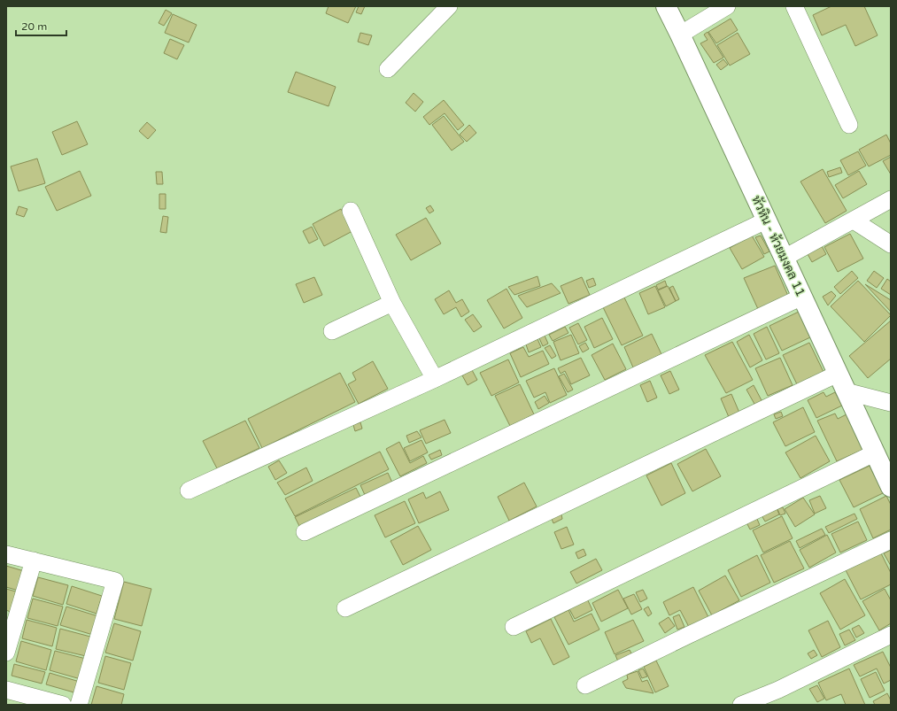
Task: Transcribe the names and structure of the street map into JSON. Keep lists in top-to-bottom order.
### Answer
{
  "streets": {
    "street": ["หัวหิน - ห้วยมงคล 11"]
  },
  "scale_bar": "20 m"
}
